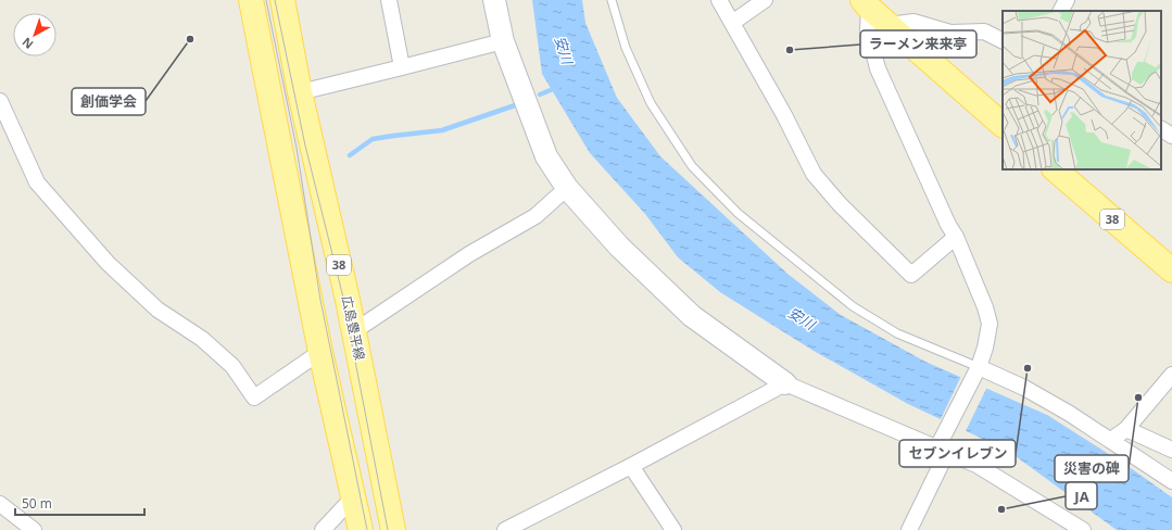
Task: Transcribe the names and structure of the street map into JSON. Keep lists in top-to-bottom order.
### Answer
{
  "streets": {
    "main road": ["38", "広島豊平線"]
  },
  "water": ["安川"],
  "places": [
    "創価学会",
    "ラーメン来来亭",
    "セブンイレブン",
    "災害の碑",
    "JA"
  ],
  "scale_bar": "50 m",
  "north": "bottom left"
}
